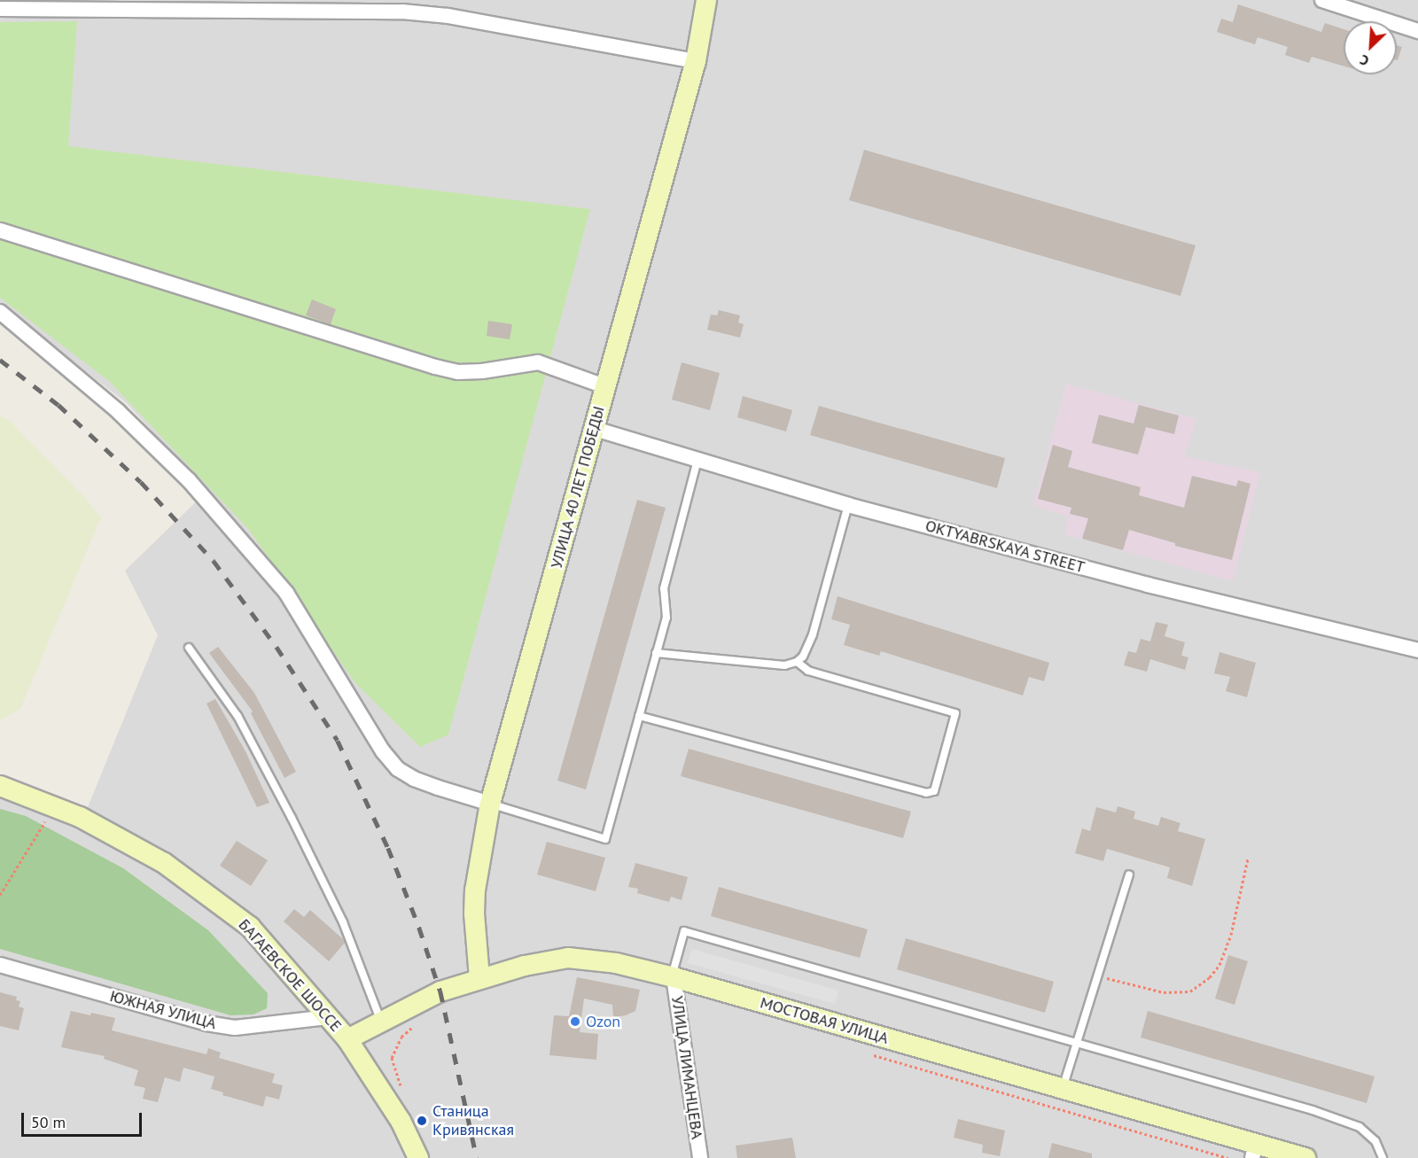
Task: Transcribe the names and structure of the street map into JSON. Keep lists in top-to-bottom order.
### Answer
{
  "streets": {
    "street": [
      "УЛИЦА 40 ЛЕТ ПОБЕДЫ",
      "OKTYABRSKAYA STREET",
      "БАГАЕВСКОЕ ШОССЕ",
      "ЮЖНАЯ УЛИЦА",
      "МОСТОВАЯ УЛИЦА",
      "УЛИЦА ЛИМАНЦЕВА"
    ]
  },
  "crossings": [
    ["УЛИЦА 40 ЛЕТ ПОБЕДЫ", "OKTYABRSKAYA STREET"],
    ["УЛИЦА 40 ЛЕТ ПОБЕДЫ", "МОСТОВАЯ УЛИЦА"],
    ["БАГАЕВСКОЕ ШОССЕ", "ЮЖНАЯ УЛИЦА"],
    ["БАГАЕВСКОЕ ШОССЕ", "МОСТОВАЯ УЛИЦА"],
    ["МОСТОВАЯ УЛИЦА", "УЛИЦА ЛИМАНЦЕВА"]
  ],
  "places": ["Ozon", "Станица Кривянская"],
  "scale_bar": "50 m",
  "north": "bottom left"
}
